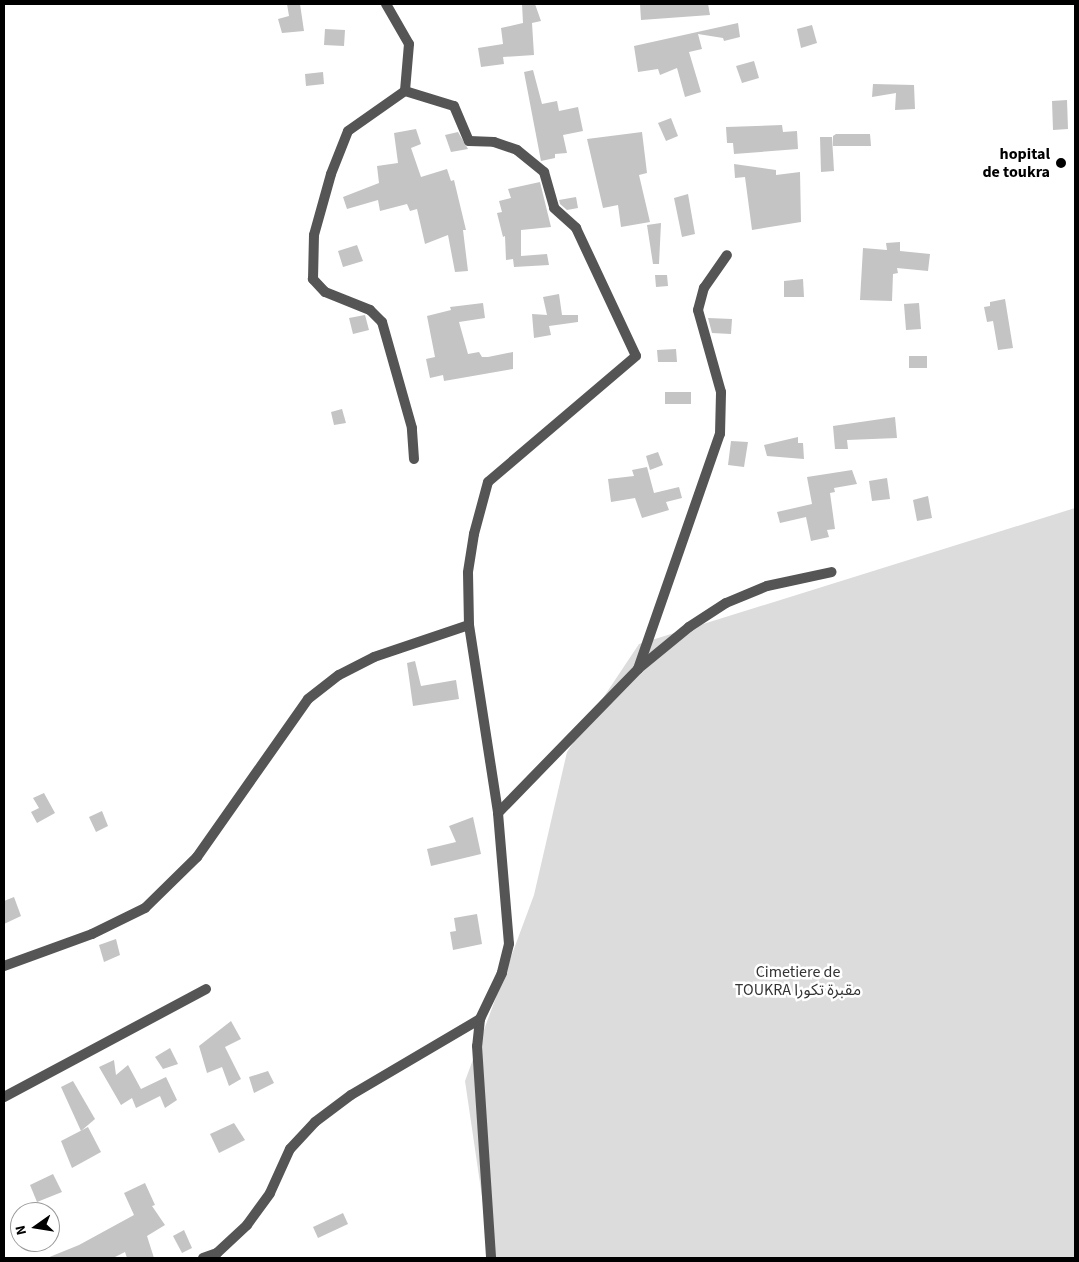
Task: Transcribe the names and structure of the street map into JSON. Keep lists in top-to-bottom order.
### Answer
{
  "parks": ["Cimetiere de TOUKRA مقبرة تكورا"],
  "places": ["hopital de toukra"],
  "north": "left"
}
